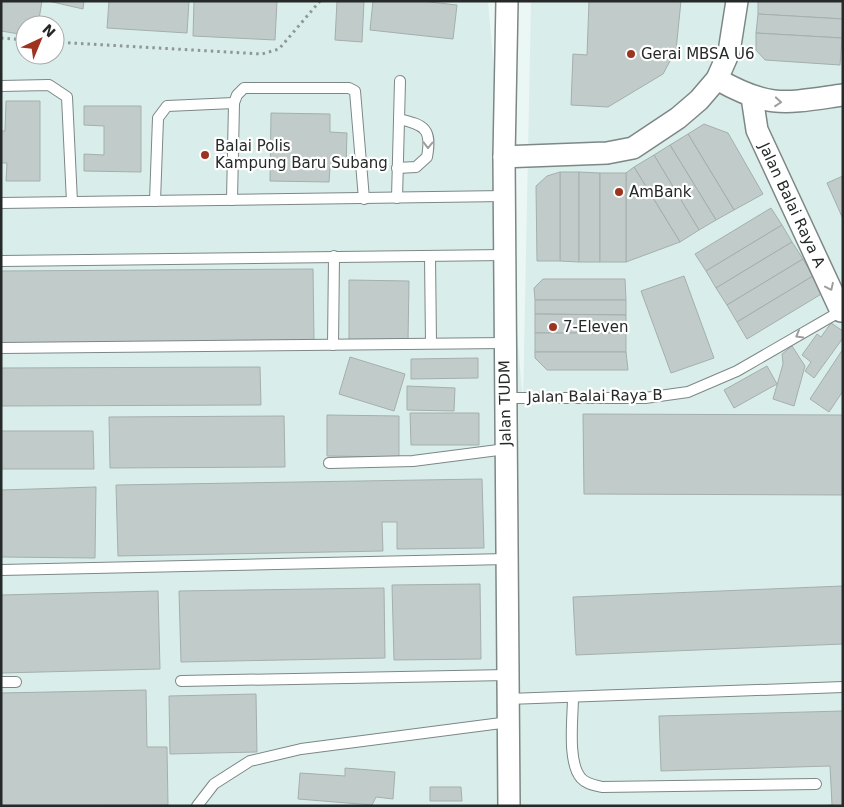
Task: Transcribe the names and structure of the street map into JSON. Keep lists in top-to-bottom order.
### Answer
{
  "streets": {
    "street": ["Jalan Balai Raya A", "Jalan TUDM"],
    "lane": ["Jalan Balai Raya B"]
  },
  "crossings": [
    ["Jalan Balai Raya A", "Jalan Balai Raya B"],
    ["Jalan Balai Raya B", "Jalan TUDM"]
  ],
  "one_way": ["Jalan Balai Raya A", "Jalan Balai Raya B"],
  "places": [
    "Gerai MBSA U6",
    "Balai Polis Kampung Baru Subang",
    "AmBank",
    "7-Eleven"
  ],
  "north": "top right"
}
